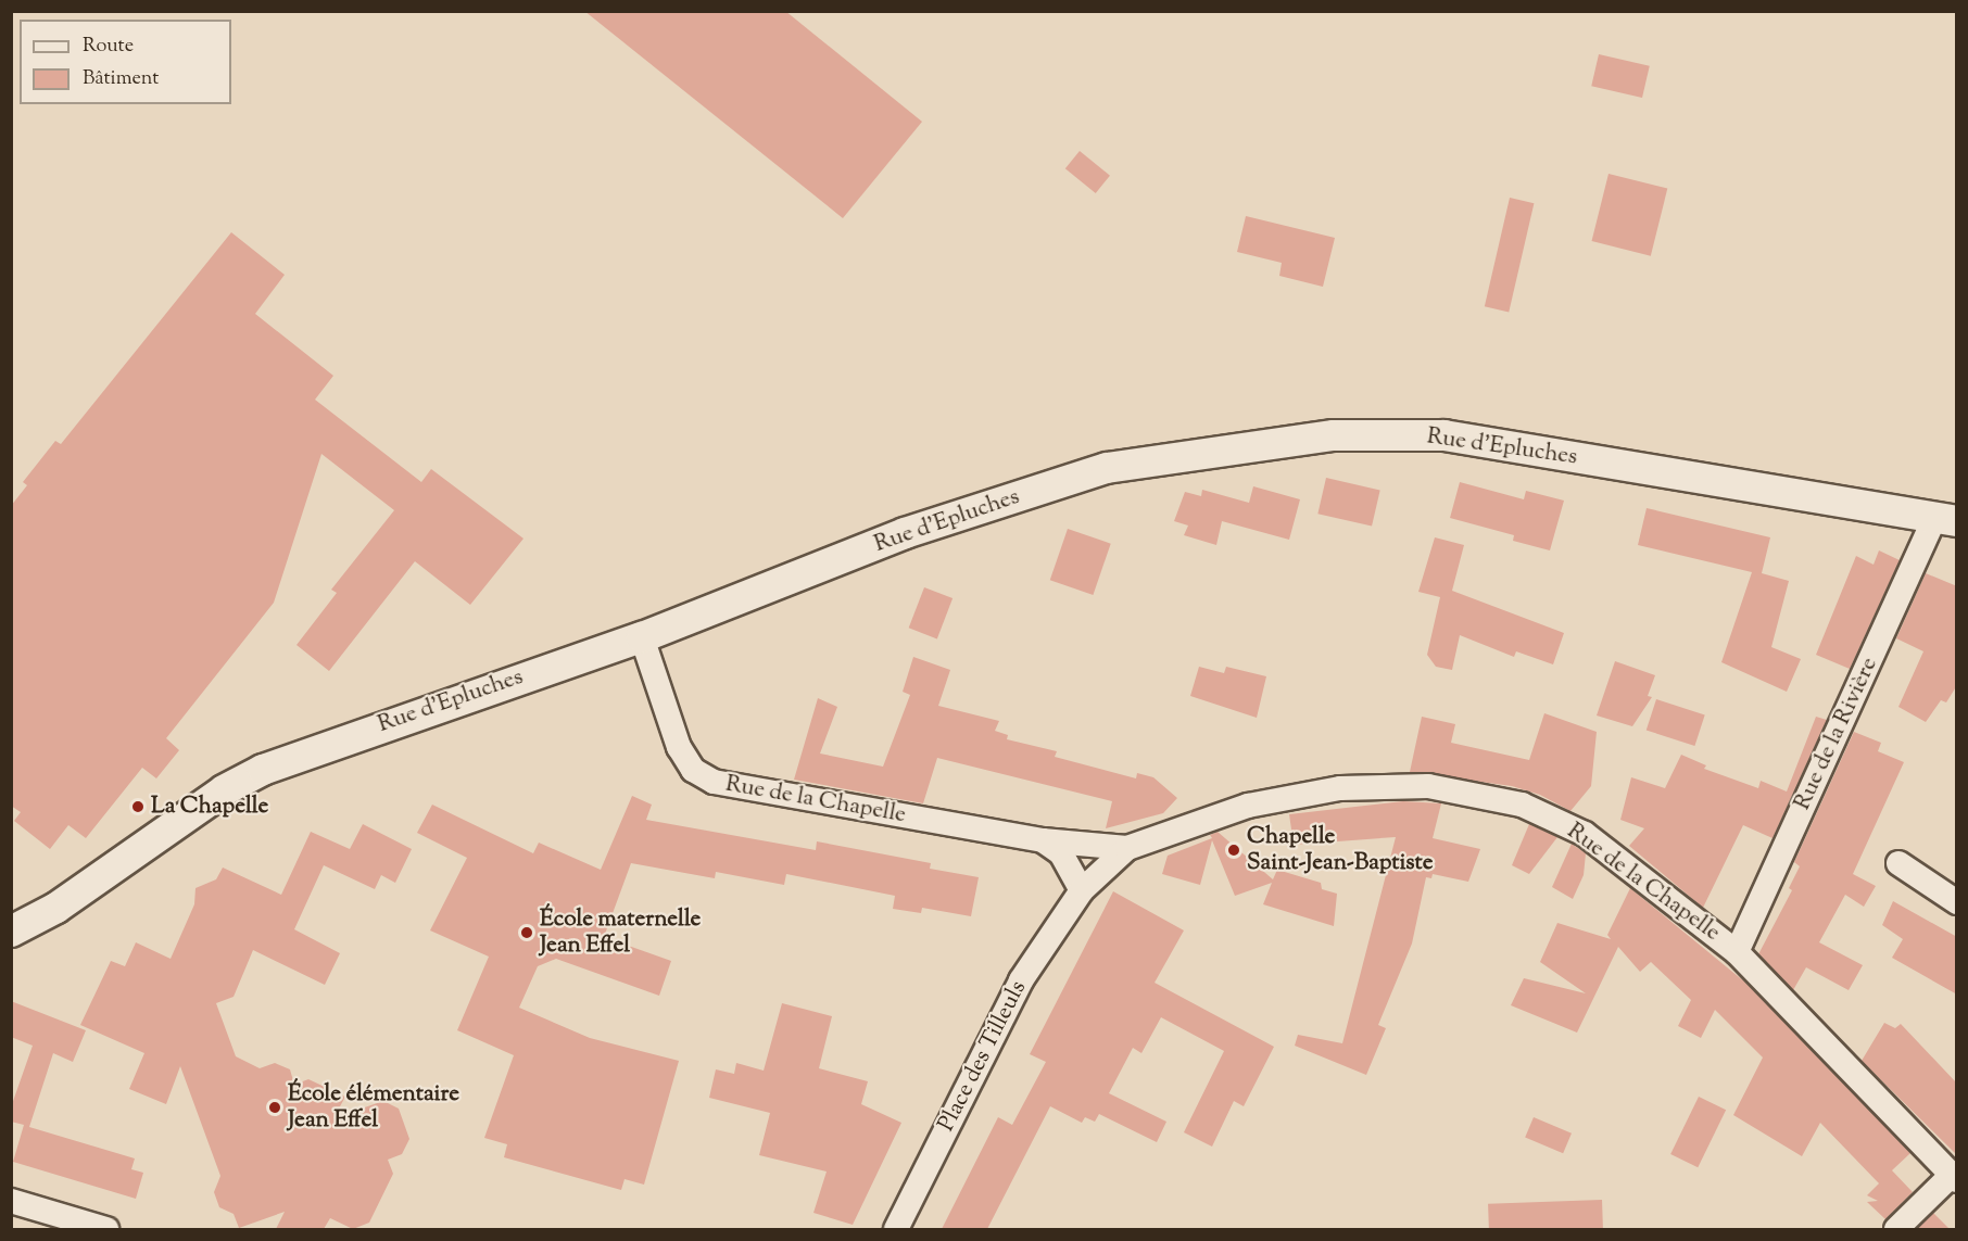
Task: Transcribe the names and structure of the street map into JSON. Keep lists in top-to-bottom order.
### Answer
{
  "streets": {
    "street": [
      "Rue d'Epluches",
      "Rue de la Rivière",
      "Rue de la Chapelle",
      "Place des Tilleuls"
    ]
  },
  "crossings": [
    ["Rue d'Epluches", "Rue de la Rivière"],
    ["Rue d'Epluches", "Rue de la Chapelle"],
    ["Rue de la Rivière", "Rue de la Chapelle"],
    ["Rue de la Chapelle", "Place des Tilleuls"]
  ],
  "places": [
    "La Chapelle",
    "Chapelle Saint-Jean-Baptiste",
    "École maternelle Jean Effel",
    "École élémentaire Jean Effel"
  ],
  "legend": ["Route", "Bâtiment"]
}
